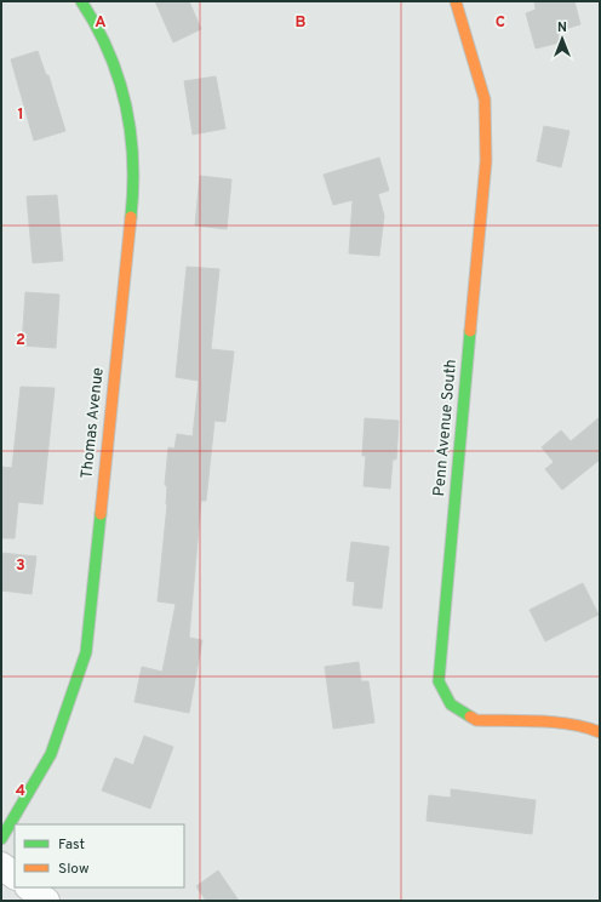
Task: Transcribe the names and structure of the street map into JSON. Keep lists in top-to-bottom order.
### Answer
{
  "streets": {
    "street": ["Thomas Avenue", "Penn Avenue South"]
  },
  "legend": ["Fast", "Slow"],
  "north": "top",
  "grid": {
    "columns": ["A", "B", "C"],
    "rows": [
      "1",
      "2",
      "3",
      "4"
    ]
  }
}
